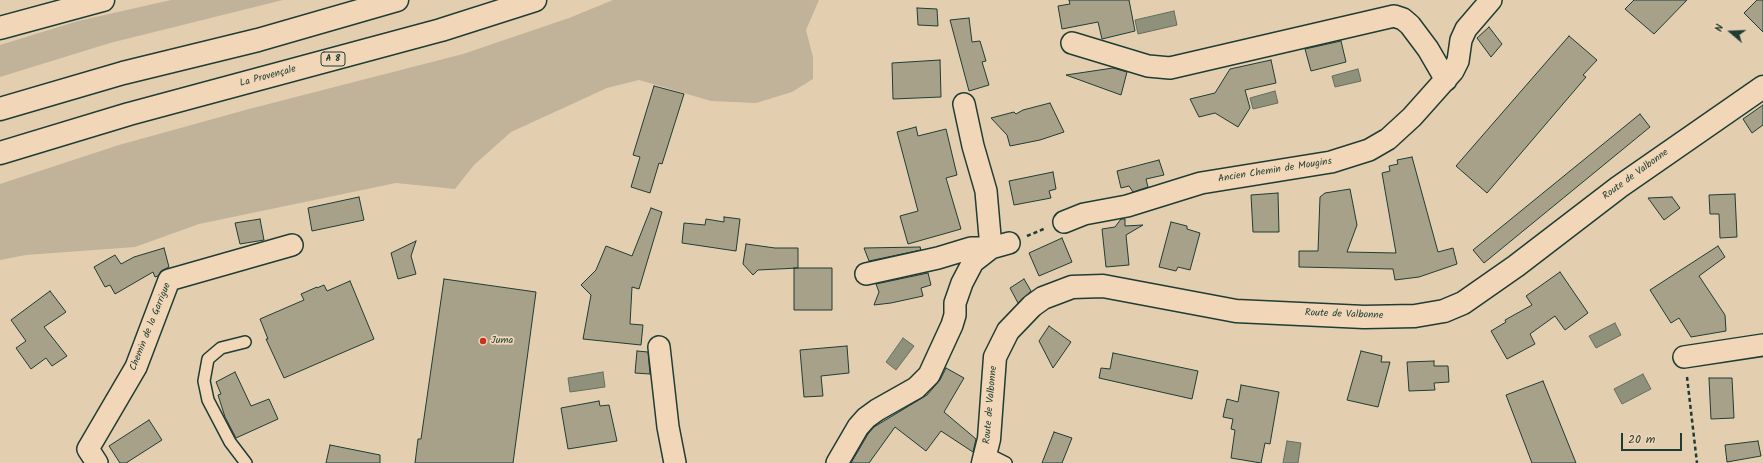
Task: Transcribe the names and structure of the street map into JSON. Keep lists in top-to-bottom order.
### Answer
{
  "streets": {
    "main road": ["A 8", "La Provençale", "Route de Valbonne"],
    "street": ["Ancien Chemin de Mougins", "Chemin de la Garrigue"]
  },
  "places": ["Juma"],
  "scale_bar": "20 m",
  "north": "left"
}
